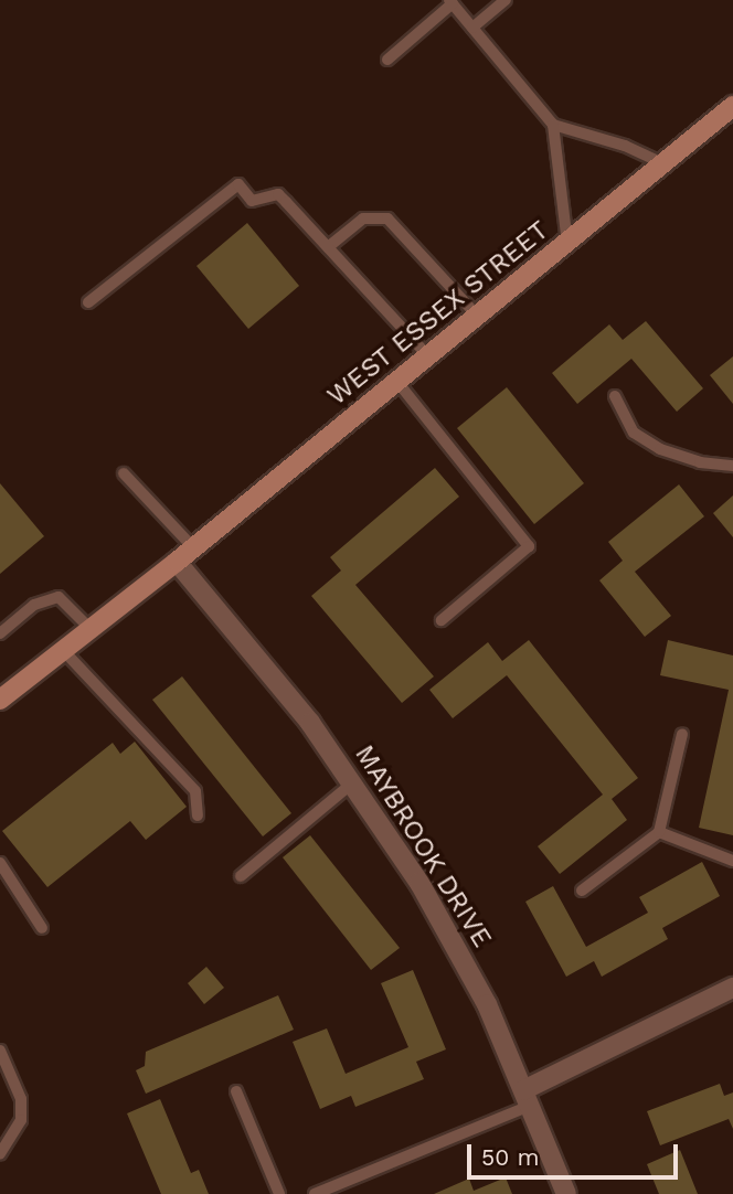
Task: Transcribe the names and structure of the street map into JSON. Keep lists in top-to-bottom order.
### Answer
{
  "streets": {
    "main road": ["WEST ESSEX STREET"],
    "street": ["MAYBROOK DRIVE"]
  },
  "crossings": [
    ["WEST ESSEX STREET", "MAYBROOK DRIVE"]
  ],
  "scale_bar": "50 m"
}
